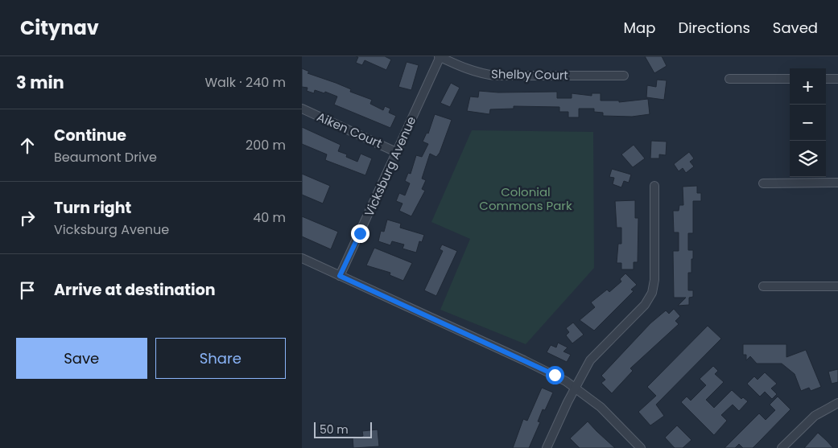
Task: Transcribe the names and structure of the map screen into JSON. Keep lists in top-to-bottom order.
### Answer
{
  "streets": {
    "street": ["Shelby Court", "Aiken Court", "Vicksburg Avenue"]
  },
  "crossings": [
    ["Shelby Court", "Vicksburg Avenue"],
    ["Aiken Court", "Vicksburg Avenue"]
  ],
  "parks": ["Colonial Commons Park"],
  "scale_bar": "50 m",
  "page": {
    "header": "Citynav",
    "nav": ["Map", "Directions", "Saved"],
    "heading": ["3 min", "Walk · 240 m"],
    "map_buttons": ["+", "−"],
    "list": [
      ["Continue", "Beaumont Drive", "200 m"],
      ["Turn right", "Vicksburg Avenue", "40 m"],
      "Arrive at destination"
    ],
    "buttons": ["Save", "Share"],
    "scale": "50 m"
  }
}
